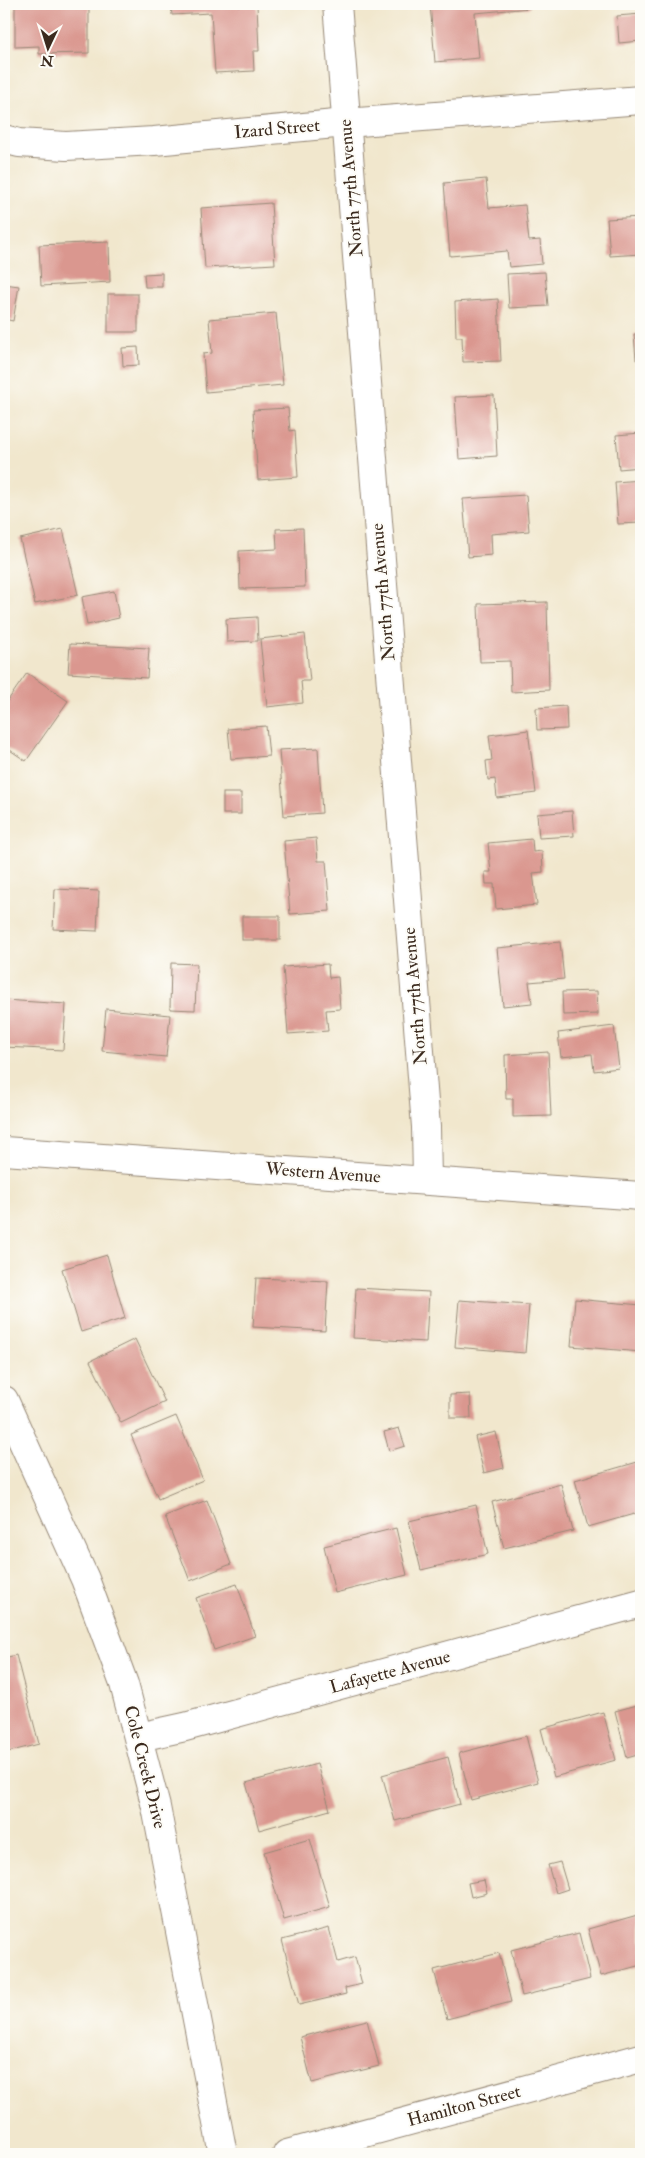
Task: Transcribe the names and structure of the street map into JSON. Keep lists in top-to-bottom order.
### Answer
{
  "streets": {
    "street": [
      "Izard Street",
      "North 77th Avenue",
      "Western Avenue",
      "Lafayette Avenue",
      "Cole Creek Drive",
      "Hamilton Street"
    ]
  },
  "crossings": [
    ["Izard Street", "North 77th Avenue"],
    ["North 77th Avenue", "Western Avenue"],
    ["Lafayette Avenue", "Cole Creek Drive"]
  ],
  "north": "bottom"
}
